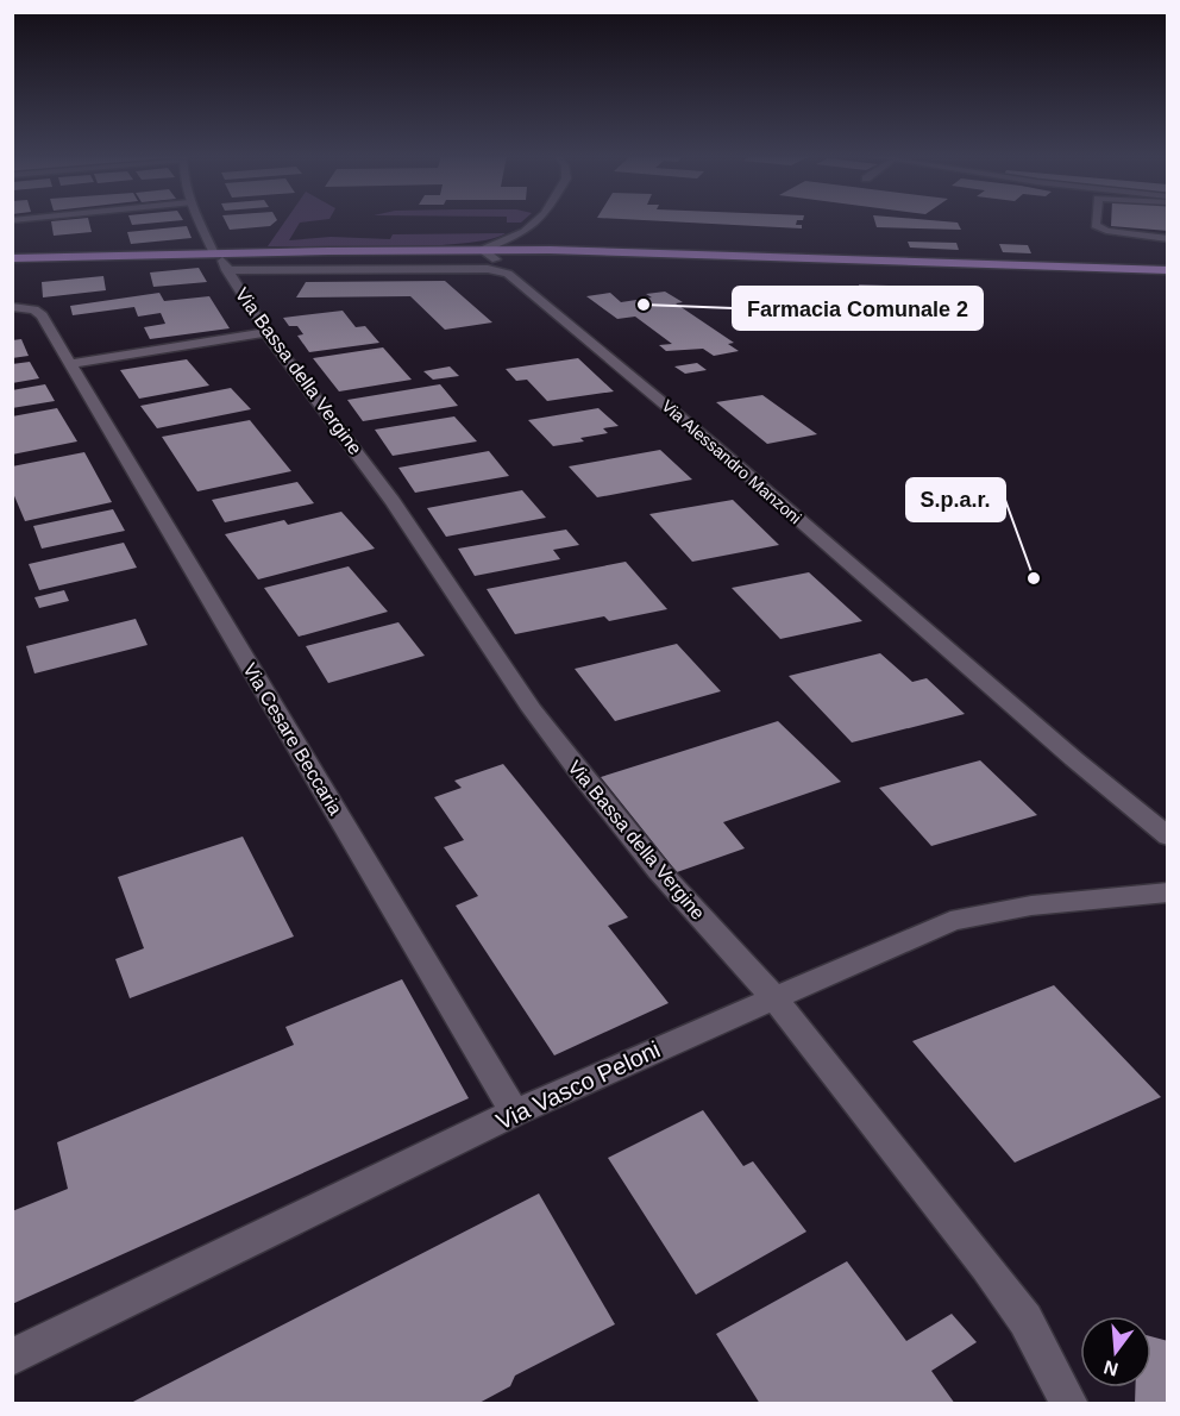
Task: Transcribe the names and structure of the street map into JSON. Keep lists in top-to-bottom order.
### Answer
{
  "streets": {
    "street": [
      "Via Bassa della Vergine",
      "Via Alessandro Manzoni",
      "Via Cesare Beccaria",
      "Via Vasco Peloni"
    ]
  },
  "crossings": [
    ["Via Bassa della Vergine", "Via Alessandro Manzoni"],
    ["Via Bassa della Vergine", "Via Vasco Peloni"],
    ["Via Cesare Beccaria", "Via Vasco Peloni"]
  ],
  "places": ["Farmacia Comunale 2", "S.p.a.r."],
  "north": "bottom"
}
